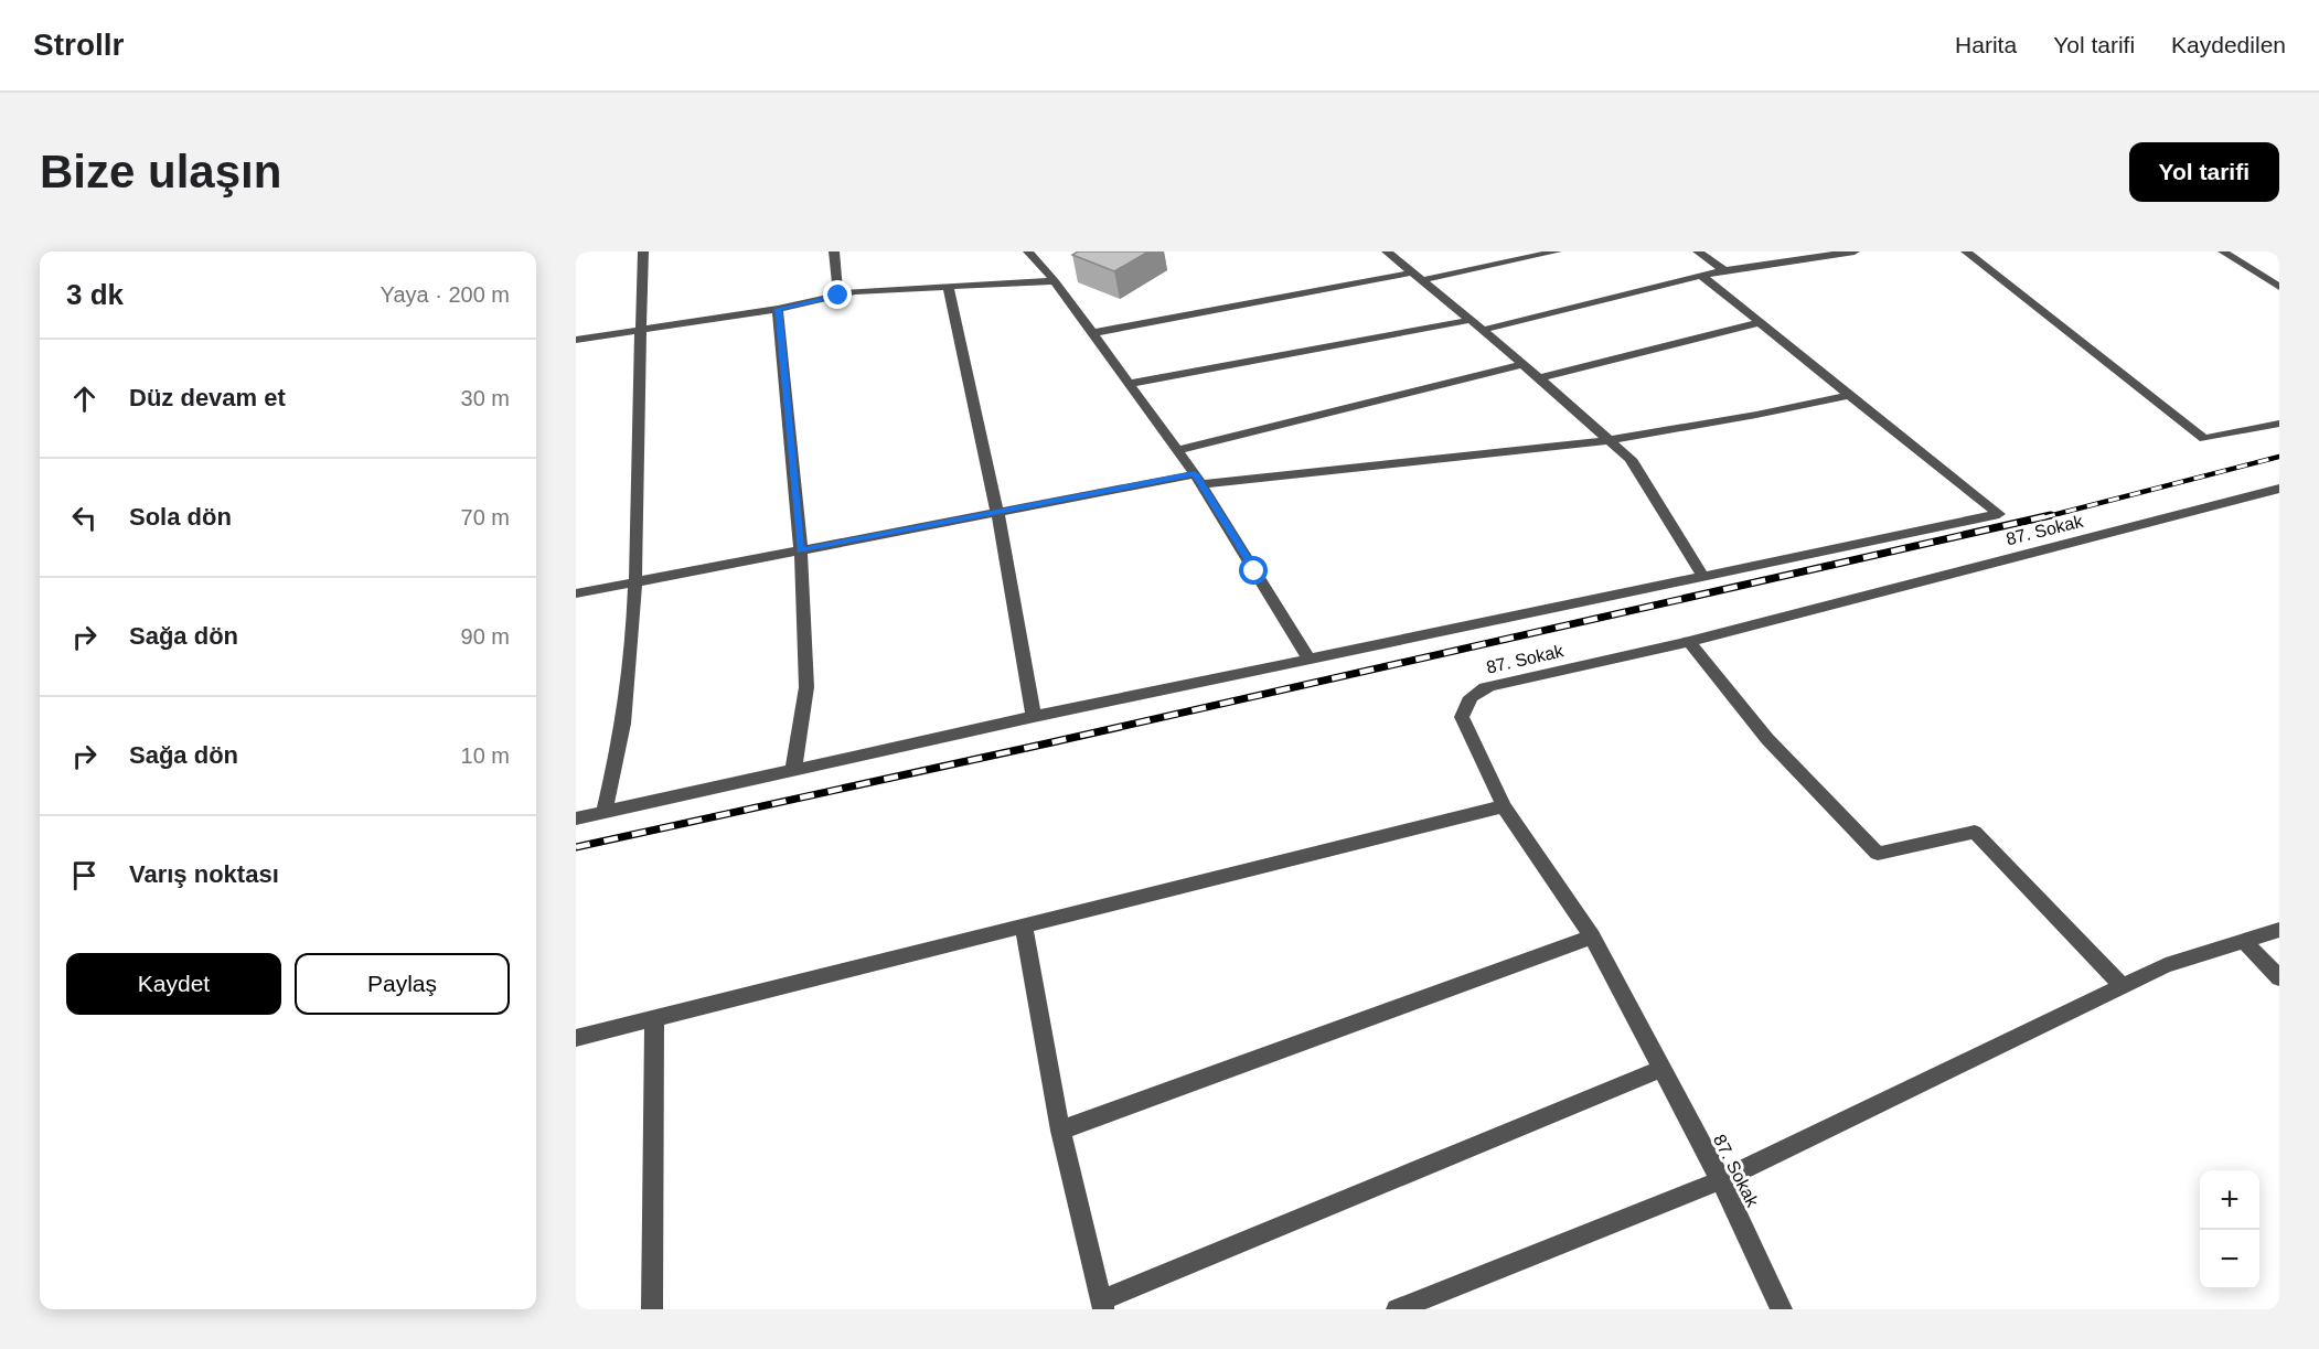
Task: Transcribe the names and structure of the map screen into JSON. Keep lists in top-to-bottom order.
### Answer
{
  "streets": {
    "street": ["87. Sokak"]
  },
  "page": {
    "header": "Strollr",
    "nav": ["Harita", "Yol tarifi", "Kaydedilen"],
    "buttons": [
      "Yol tarifi",
      ["Kaydet", "Paylaş"]
    ],
    "title": "Bize ulaşın",
    "heading": ["3 dk", "Yaya · 200 m"],
    "list": [
      ["Düz devam et", "30 m"],
      ["Sola dön", "70 m"],
      ["Sağa dön", "90 m"],
      ["Sağa dön", "10 m"],
      "Varış noktası"
    ],
    "map_buttons": ["+", "−"]
  }
}
